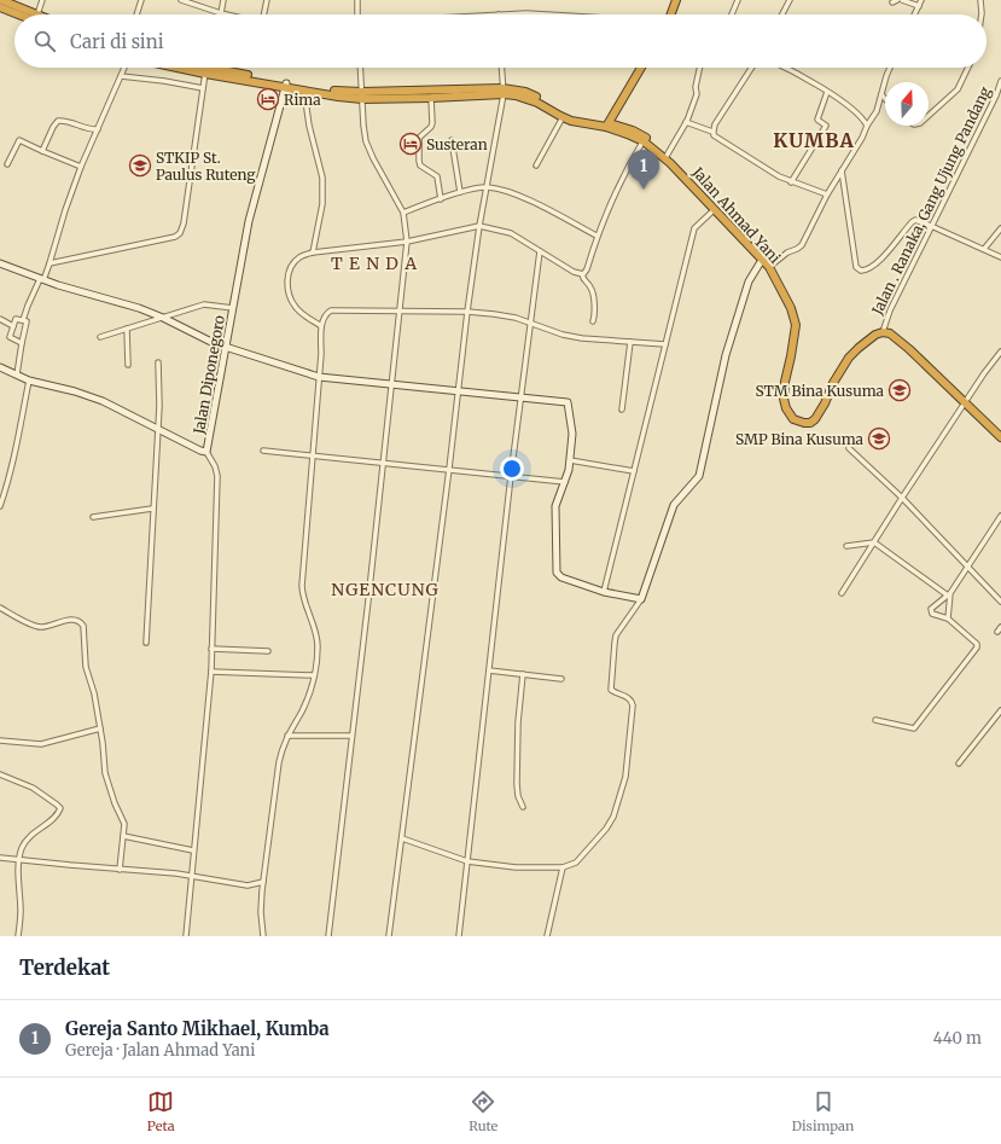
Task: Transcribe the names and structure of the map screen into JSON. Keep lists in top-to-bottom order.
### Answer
{
  "streets": {
    "highway": ["Jalan Ahmad Yani"],
    "street": ["Jalan . Ranaka, Gang Ujung Pandang", "Jalan Diponegoro"]
  },
  "crossings": [
    ["Jalan . Ranaka, Gang Ujung Pandang", "Jalan Ahmad Yani"],
    ["Jalan Ahmad Yani", "Jalan Diponegoro"]
  ],
  "districts": ["KUMBA", "T E N D A", "NGENCUNG"],
  "places": {
    "hotel": ["Rima", "Susteran"],
    "school or university": ["STKIP St. Paulus Ruteng", "STM Bina Kusuma", "SMP Bina Kusuma"]
  },
  "north": "top",
  "page": {
    "search": "Cari di sini",
    "pins": "1",
    "heading": "Terdekat",
    "list": [
      {
        "mark": "1",
        "name": "Gereja Santo Mikhael, Kumba",
        "note": "Gereja · Jalan Ahmad Yani",
        "value": "440 m"
      }
    ],
    "nav": ["Peta", "Rute", "Disimpan"]
  }
}
